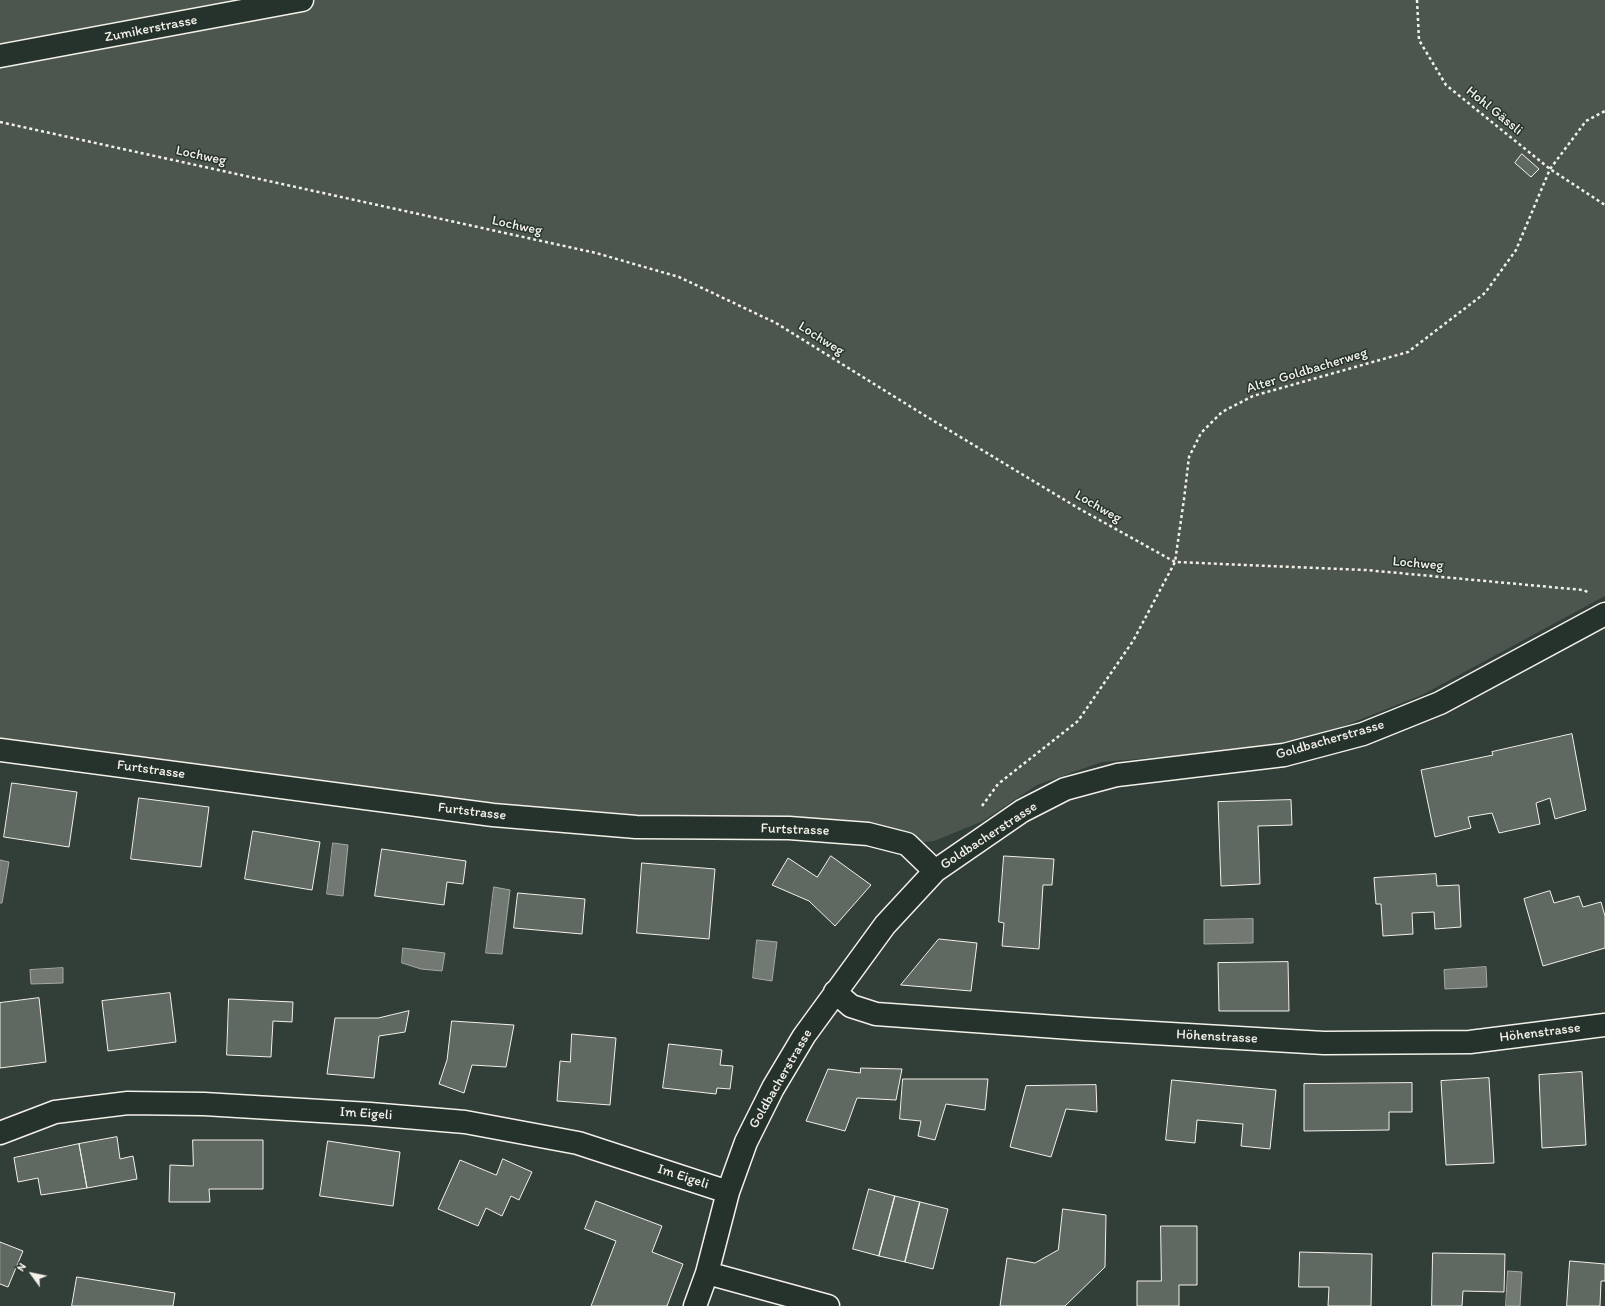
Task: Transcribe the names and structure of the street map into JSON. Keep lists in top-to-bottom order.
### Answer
{
  "streets": {
    "street": [
      "Zumikerstrasse",
      "Goldbacherstrasse",
      "Furtstrasse",
      "Höhenstrasse",
      "Im Eigeli"
    ],
    "path": ["Hohl Gässli", "Lochweg", "Alter Goldbacherweg"]
  },
  "crossings": [
    ["Hohl Gässli", "Alter Goldbacherweg"],
    ["Lochweg", "Alter Goldbacherweg"],
    ["Goldbacherstrasse", "Furtstrasse"],
    ["Goldbacherstrasse", "Höhenstrasse"],
    ["Goldbacherstrasse", "Im Eigeli"]
  ],
  "north": "top left"
}
